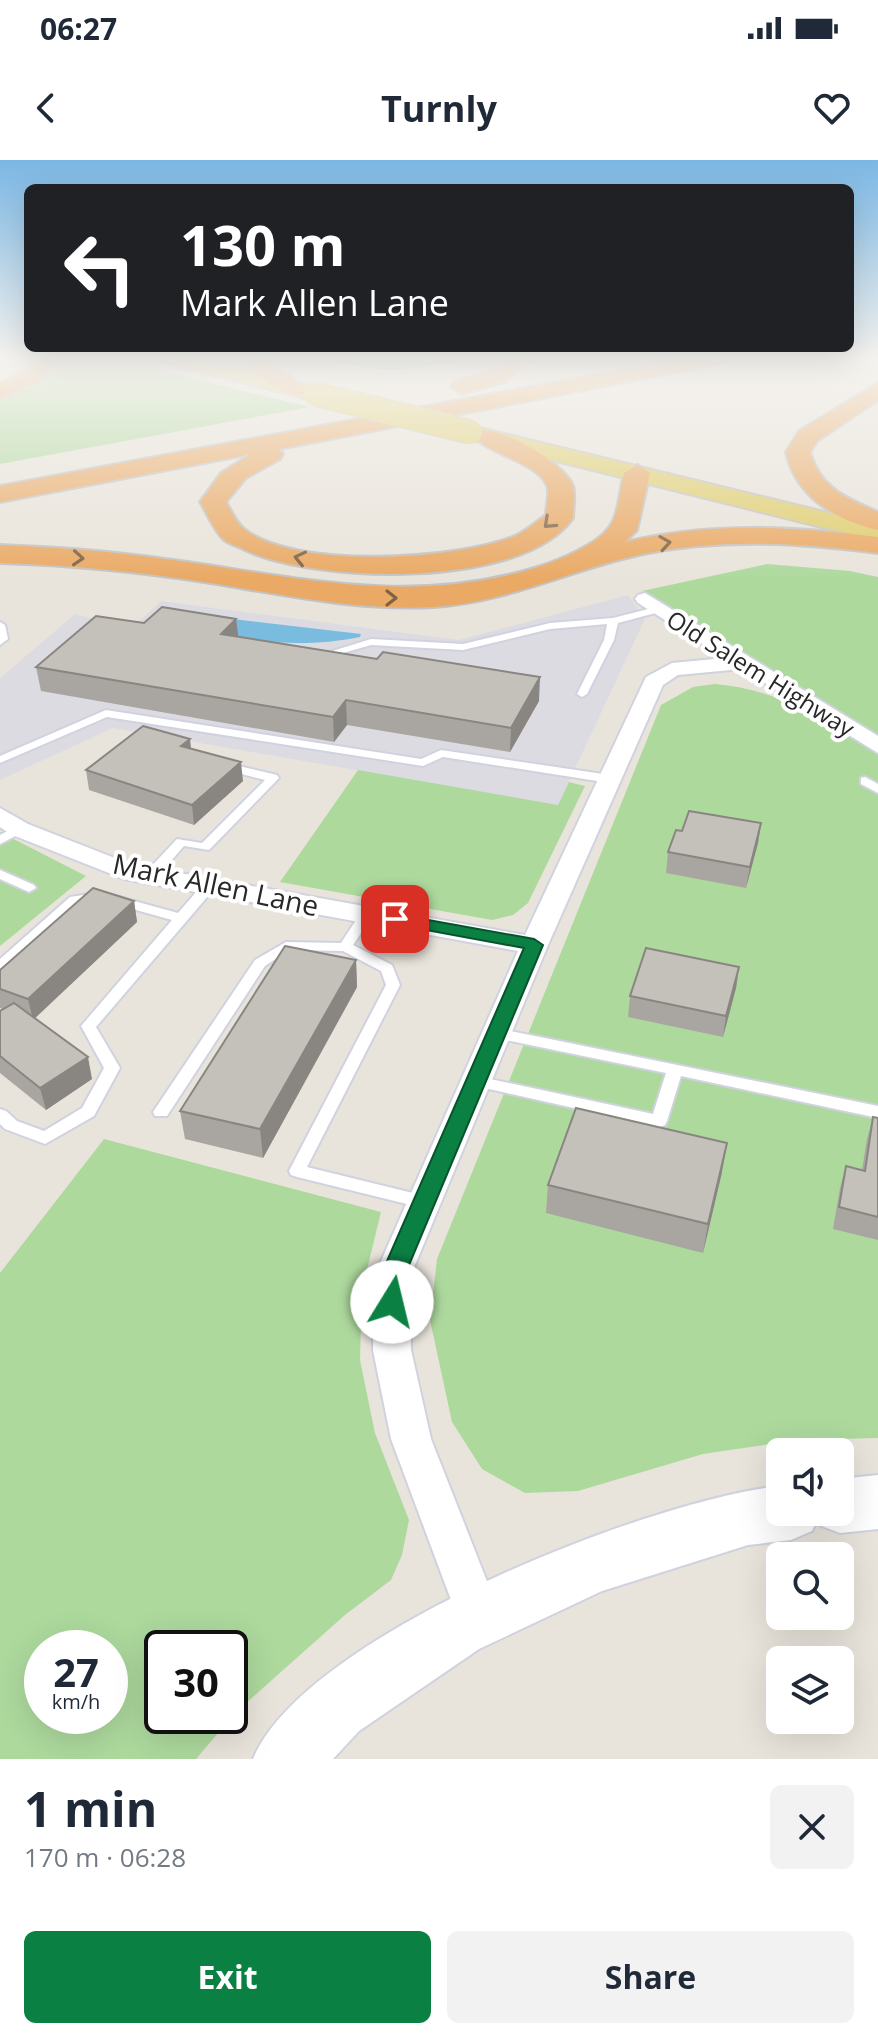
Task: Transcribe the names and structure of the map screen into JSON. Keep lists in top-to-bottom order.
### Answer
{
  "streets": {
    "street": ["Old Salem Highway", "Mark Allen Lane"]
  },
  "page": {
    "status": "06:27",
    "header": "Turnly",
    "turn": ["130 m", "Mark Allen Lane"],
    "speed": "27 km/h",
    "limit": "30",
    "heading": ["1 min", "170 m · 06:28"],
    "buttons": ["Exit", "Share"]
  }
}
